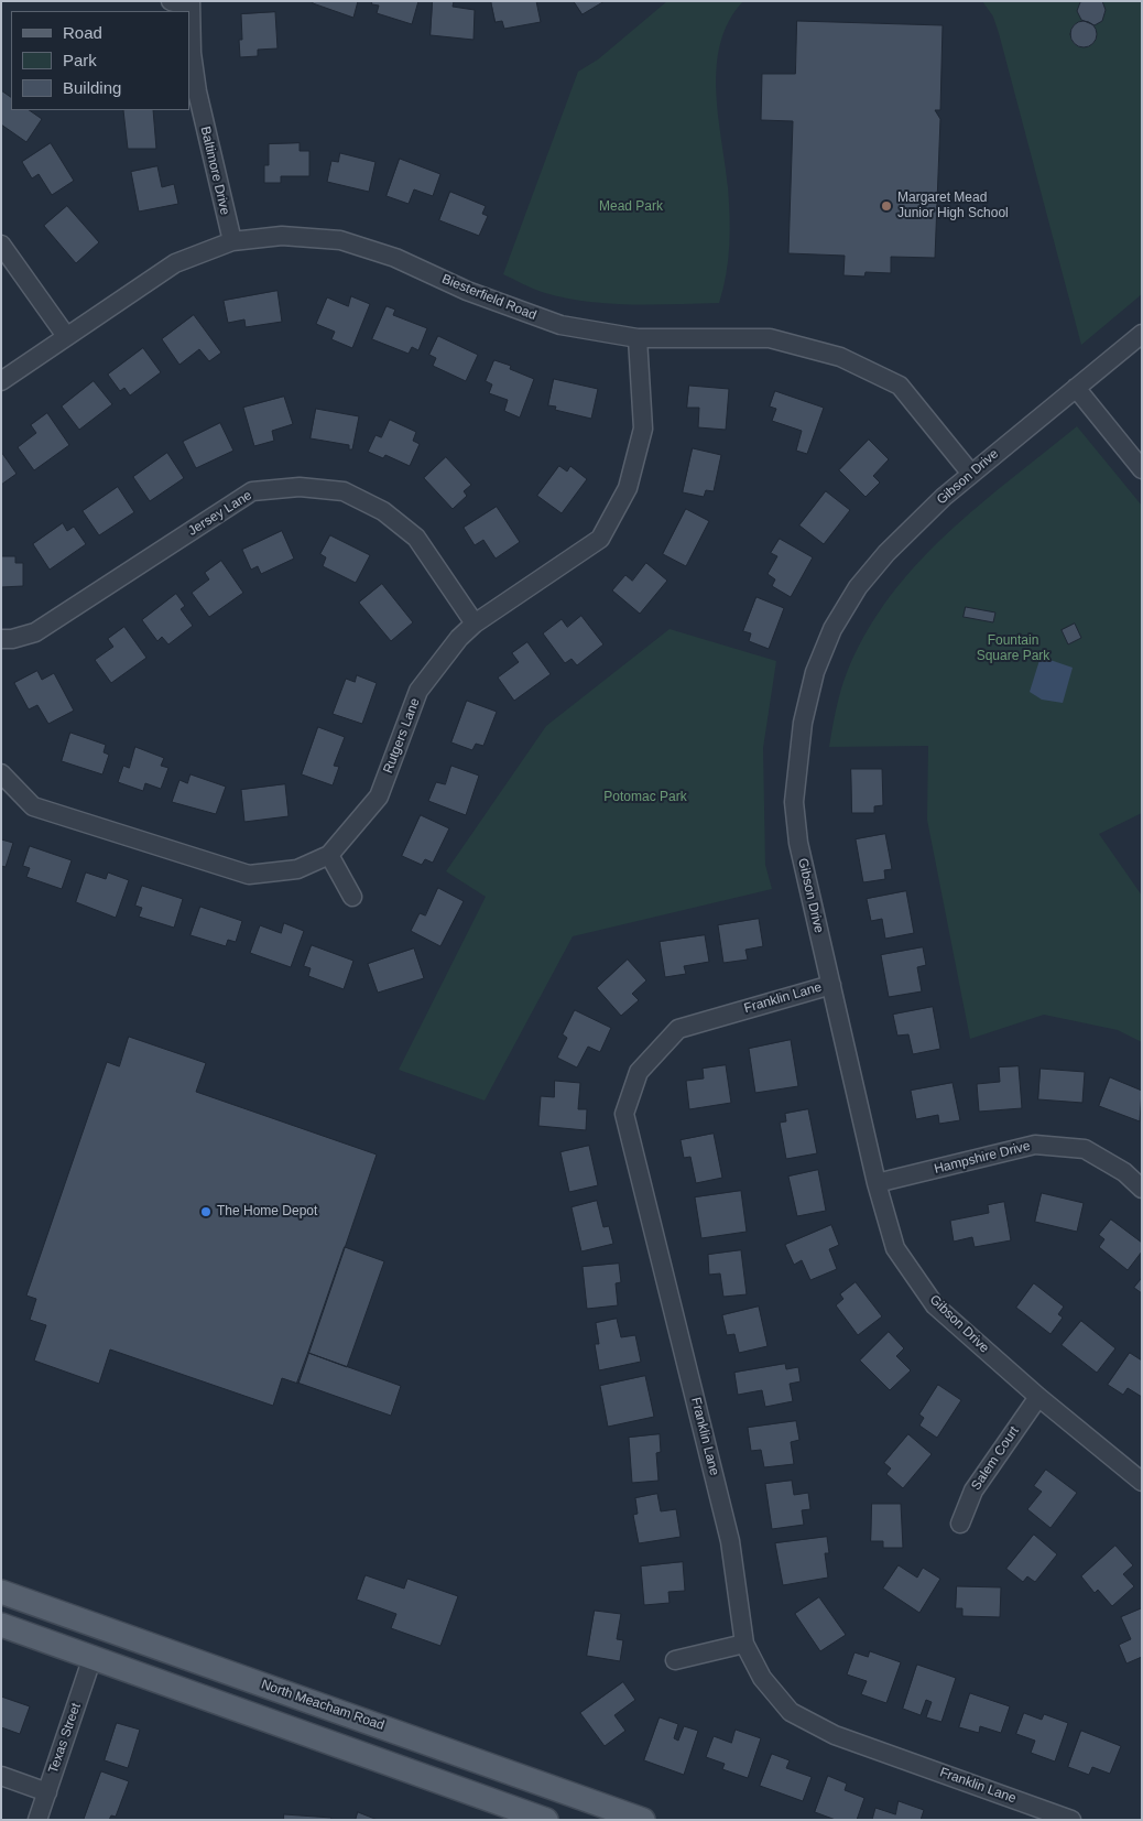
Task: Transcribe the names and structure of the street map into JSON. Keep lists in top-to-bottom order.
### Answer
{
  "streets": {
    "main road": ["North Meacham Road"],
    "street": [
      "Baltimore Drive",
      "Biesterfield Road",
      "Gibson Drive",
      "Jersey Lane",
      "Rutgers Lane",
      "Franklin Lane",
      "Hampshire Drive",
      "Salem Court",
      "Texas Street"
    ]
  },
  "crossings": [
    ["Baltimore Drive", "Biesterfield Road"],
    ["Biesterfield Road", "Gibson Drive"],
    ["Biesterfield Road", "Rutgers Lane"],
    ["Gibson Drive", "Franklin Lane"],
    ["Gibson Drive", "Hampshire Drive"],
    ["Gibson Drive", "Salem Court"],
    ["Jersey Lane", "Rutgers Lane"]
  ],
  "parks": ["Mead Park", "Fountain Square Park", "Potomac Park"],
  "places": ["Margaret Mead Junior High School", "The Home Depot"],
  "legend": ["Road", "Park", "Building"]
}
